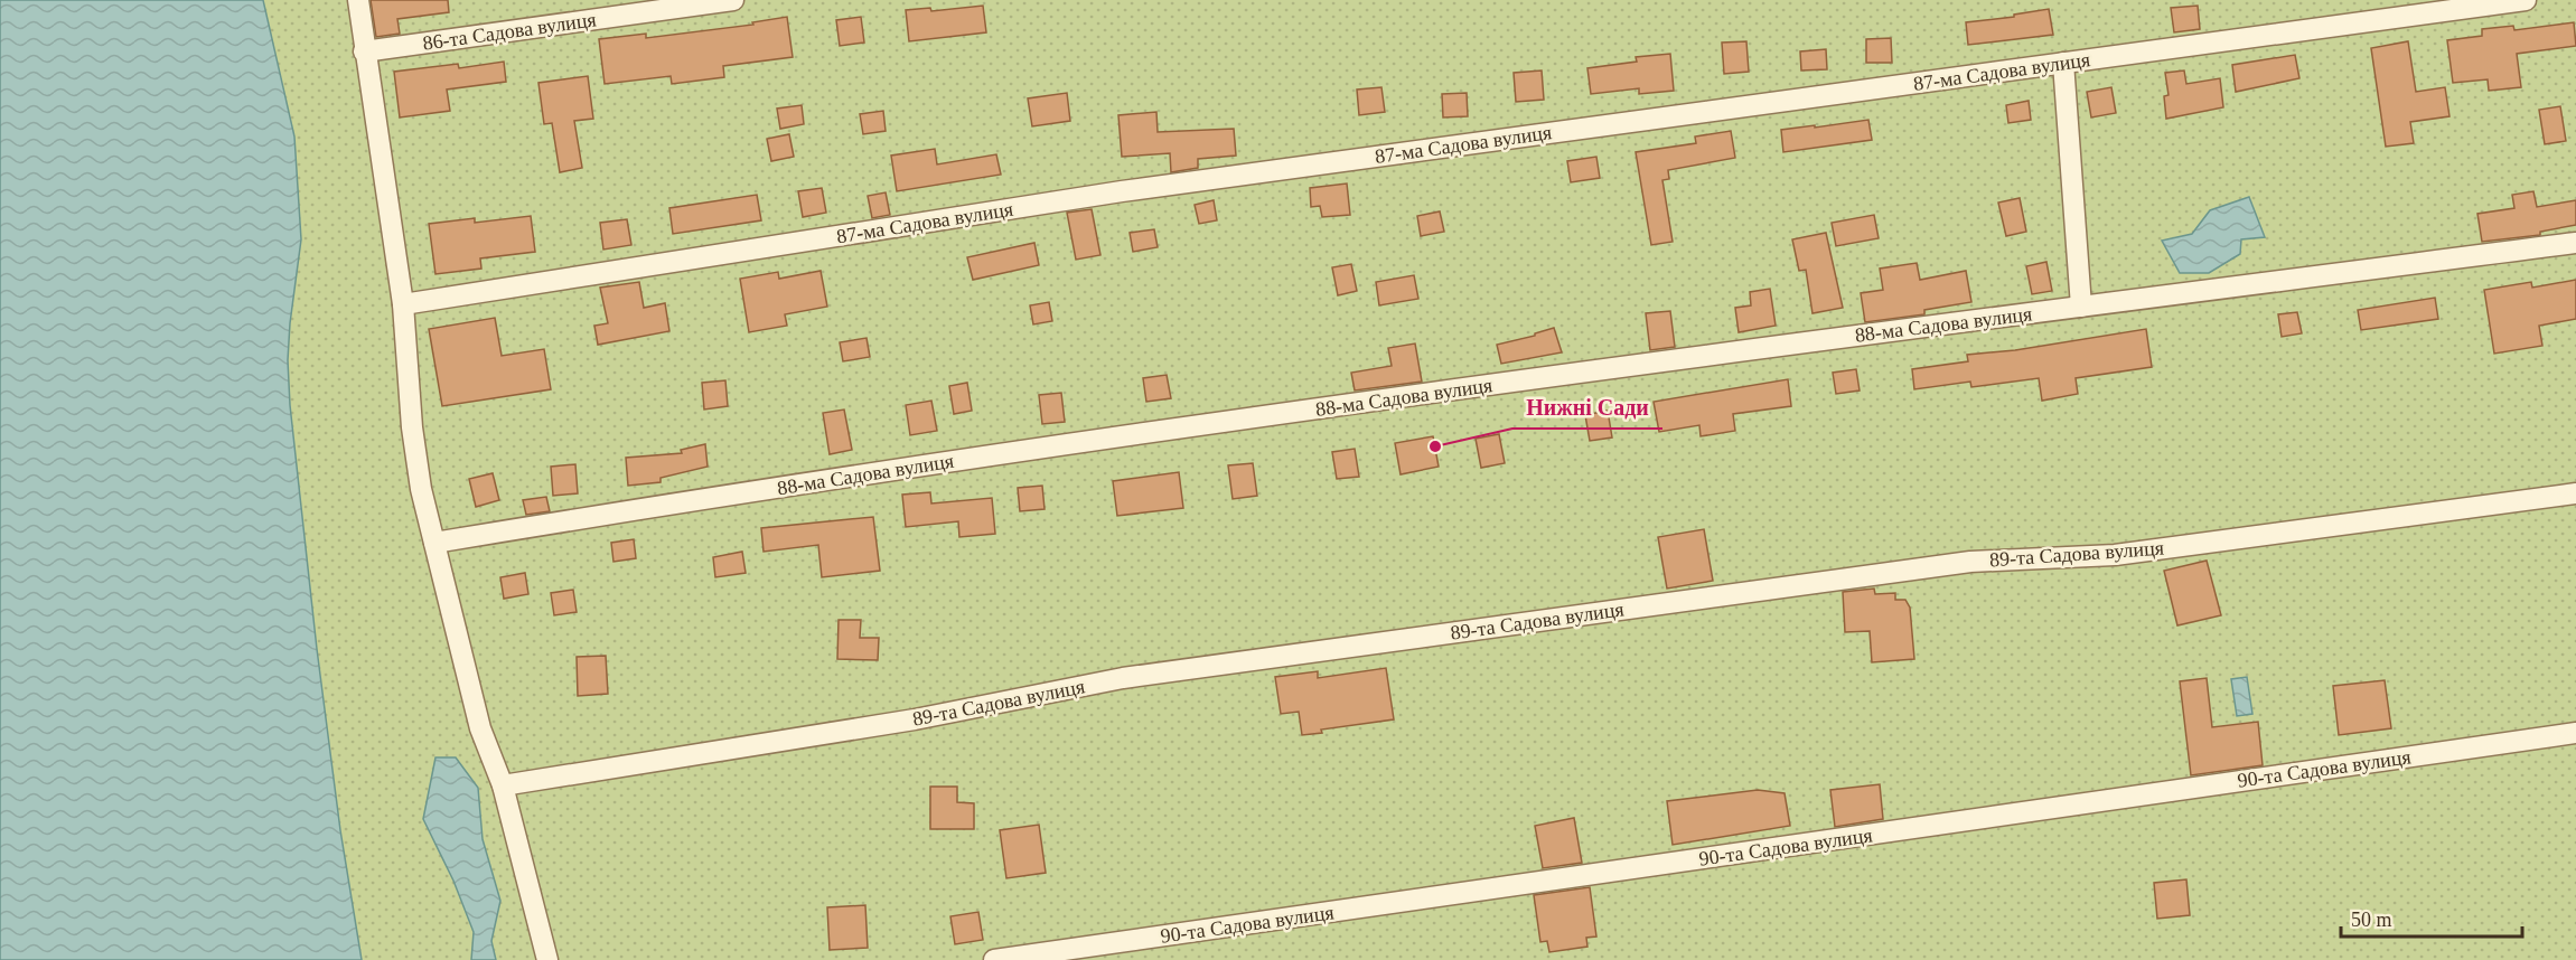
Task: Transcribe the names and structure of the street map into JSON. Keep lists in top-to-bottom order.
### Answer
{
  "streets": {
    "street": [
      "86-та Садова вулиця",
      "87-ма Садова вулиця",
      "88-ма Садова вулиця",
      "89-та Садова вулиця",
      "90-та Садова вулиця"
    ]
  },
  "places": ["Нижні Сади"],
  "scale_bar": "50 m"
}
